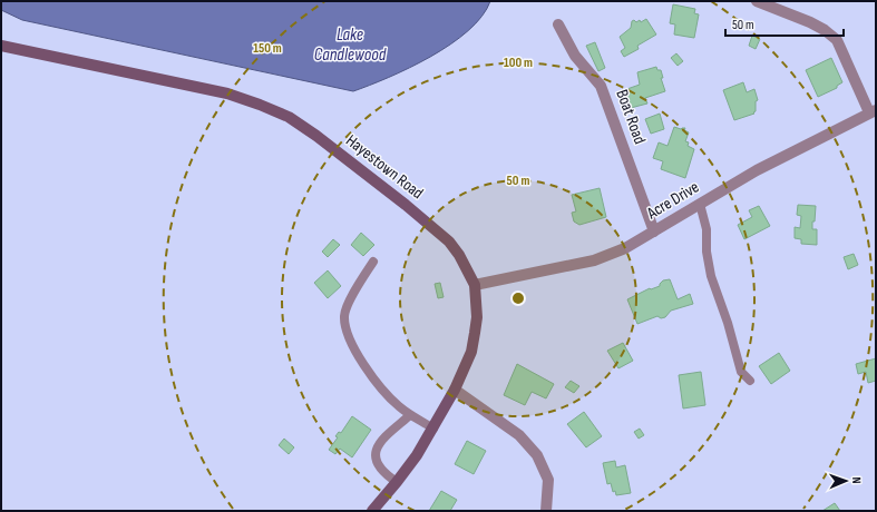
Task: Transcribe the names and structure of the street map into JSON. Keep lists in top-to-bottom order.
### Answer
{
  "streets": {
    "street": ["Boat Road", "Hayestown Road", "Acre Drive"]
  },
  "crossings": [
    ["Boat Road", "Acre Drive"],
    ["Hayestown Road", "Acre Drive"]
  ],
  "water": ["Lake Candlewood"],
  "scale_bar": "50 m",
  "north": "right",
  "rings": ["150 m", "100 m", "50 m"]
}
